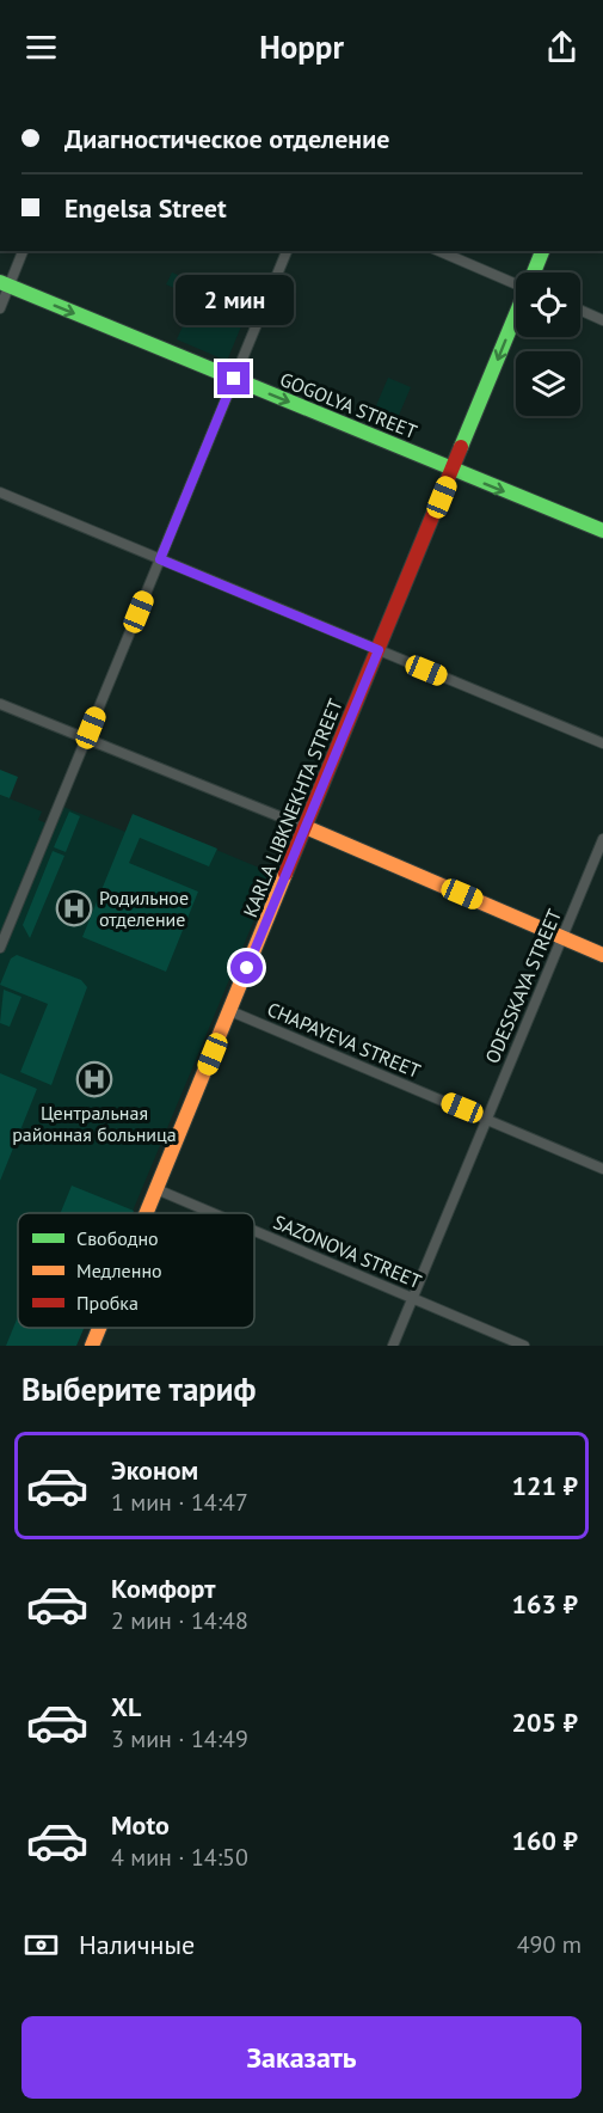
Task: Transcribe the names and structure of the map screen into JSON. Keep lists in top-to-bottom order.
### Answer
{
  "streets": {
    "street": [
      "GOGOLYA STREET",
      "KARLA LIBKNEKHTA STREET",
      "ODESSKAYA STREET",
      "CHAPAYEVA STREET",
      "SAZONOVA STREET"
    ]
  },
  "crossings": [
    ["GOGOLYA STREET", "KARLA LIBKNEKHTA STREET"],
    ["KARLA LIBKNEKHTA STREET", "CHAPAYEVA STREET"],
    ["KARLA LIBKNEKHTA STREET", "SAZONOVA STREET"],
    ["ODESSKAYA STREET", "CHAPAYEVA STREET"],
    ["ODESSKAYA STREET", "SAZONOVA STREET"]
  ],
  "one_way": ["GOGOLYA STREET"],
  "places": {
    "hospital": ["Родильное отделение", "Центральная районная больница"]
  },
  "legend": ["Свободно", "Медленно", "Пробка"],
  "page": {
    "header": "Hoppr",
    "banner": ["Диагностическое отделение", "Engelsa Street"],
    "bubble": "2 мин",
    "heading": "Выберите тариф",
    "list": [
      {
        "name": "Эконом",
        "note": "1 мин · 14:47",
        "value": "121 ₽"
      },
      {
        "name": "Комфорт",
        "note": "2 мин · 14:48",
        "value": "163 ₽"
      },
      {
        "name": "XL",
        "note": "3 мин · 14:49",
        "value": "205 ₽"
      },
      {
        "name": "Moto",
        "note": "4 мин · 14:50",
        "value": "160 ₽"
      }
    ],
    "pay": ["Наличные", "490 m"],
    "buttons": "Заказать"
  }
}
